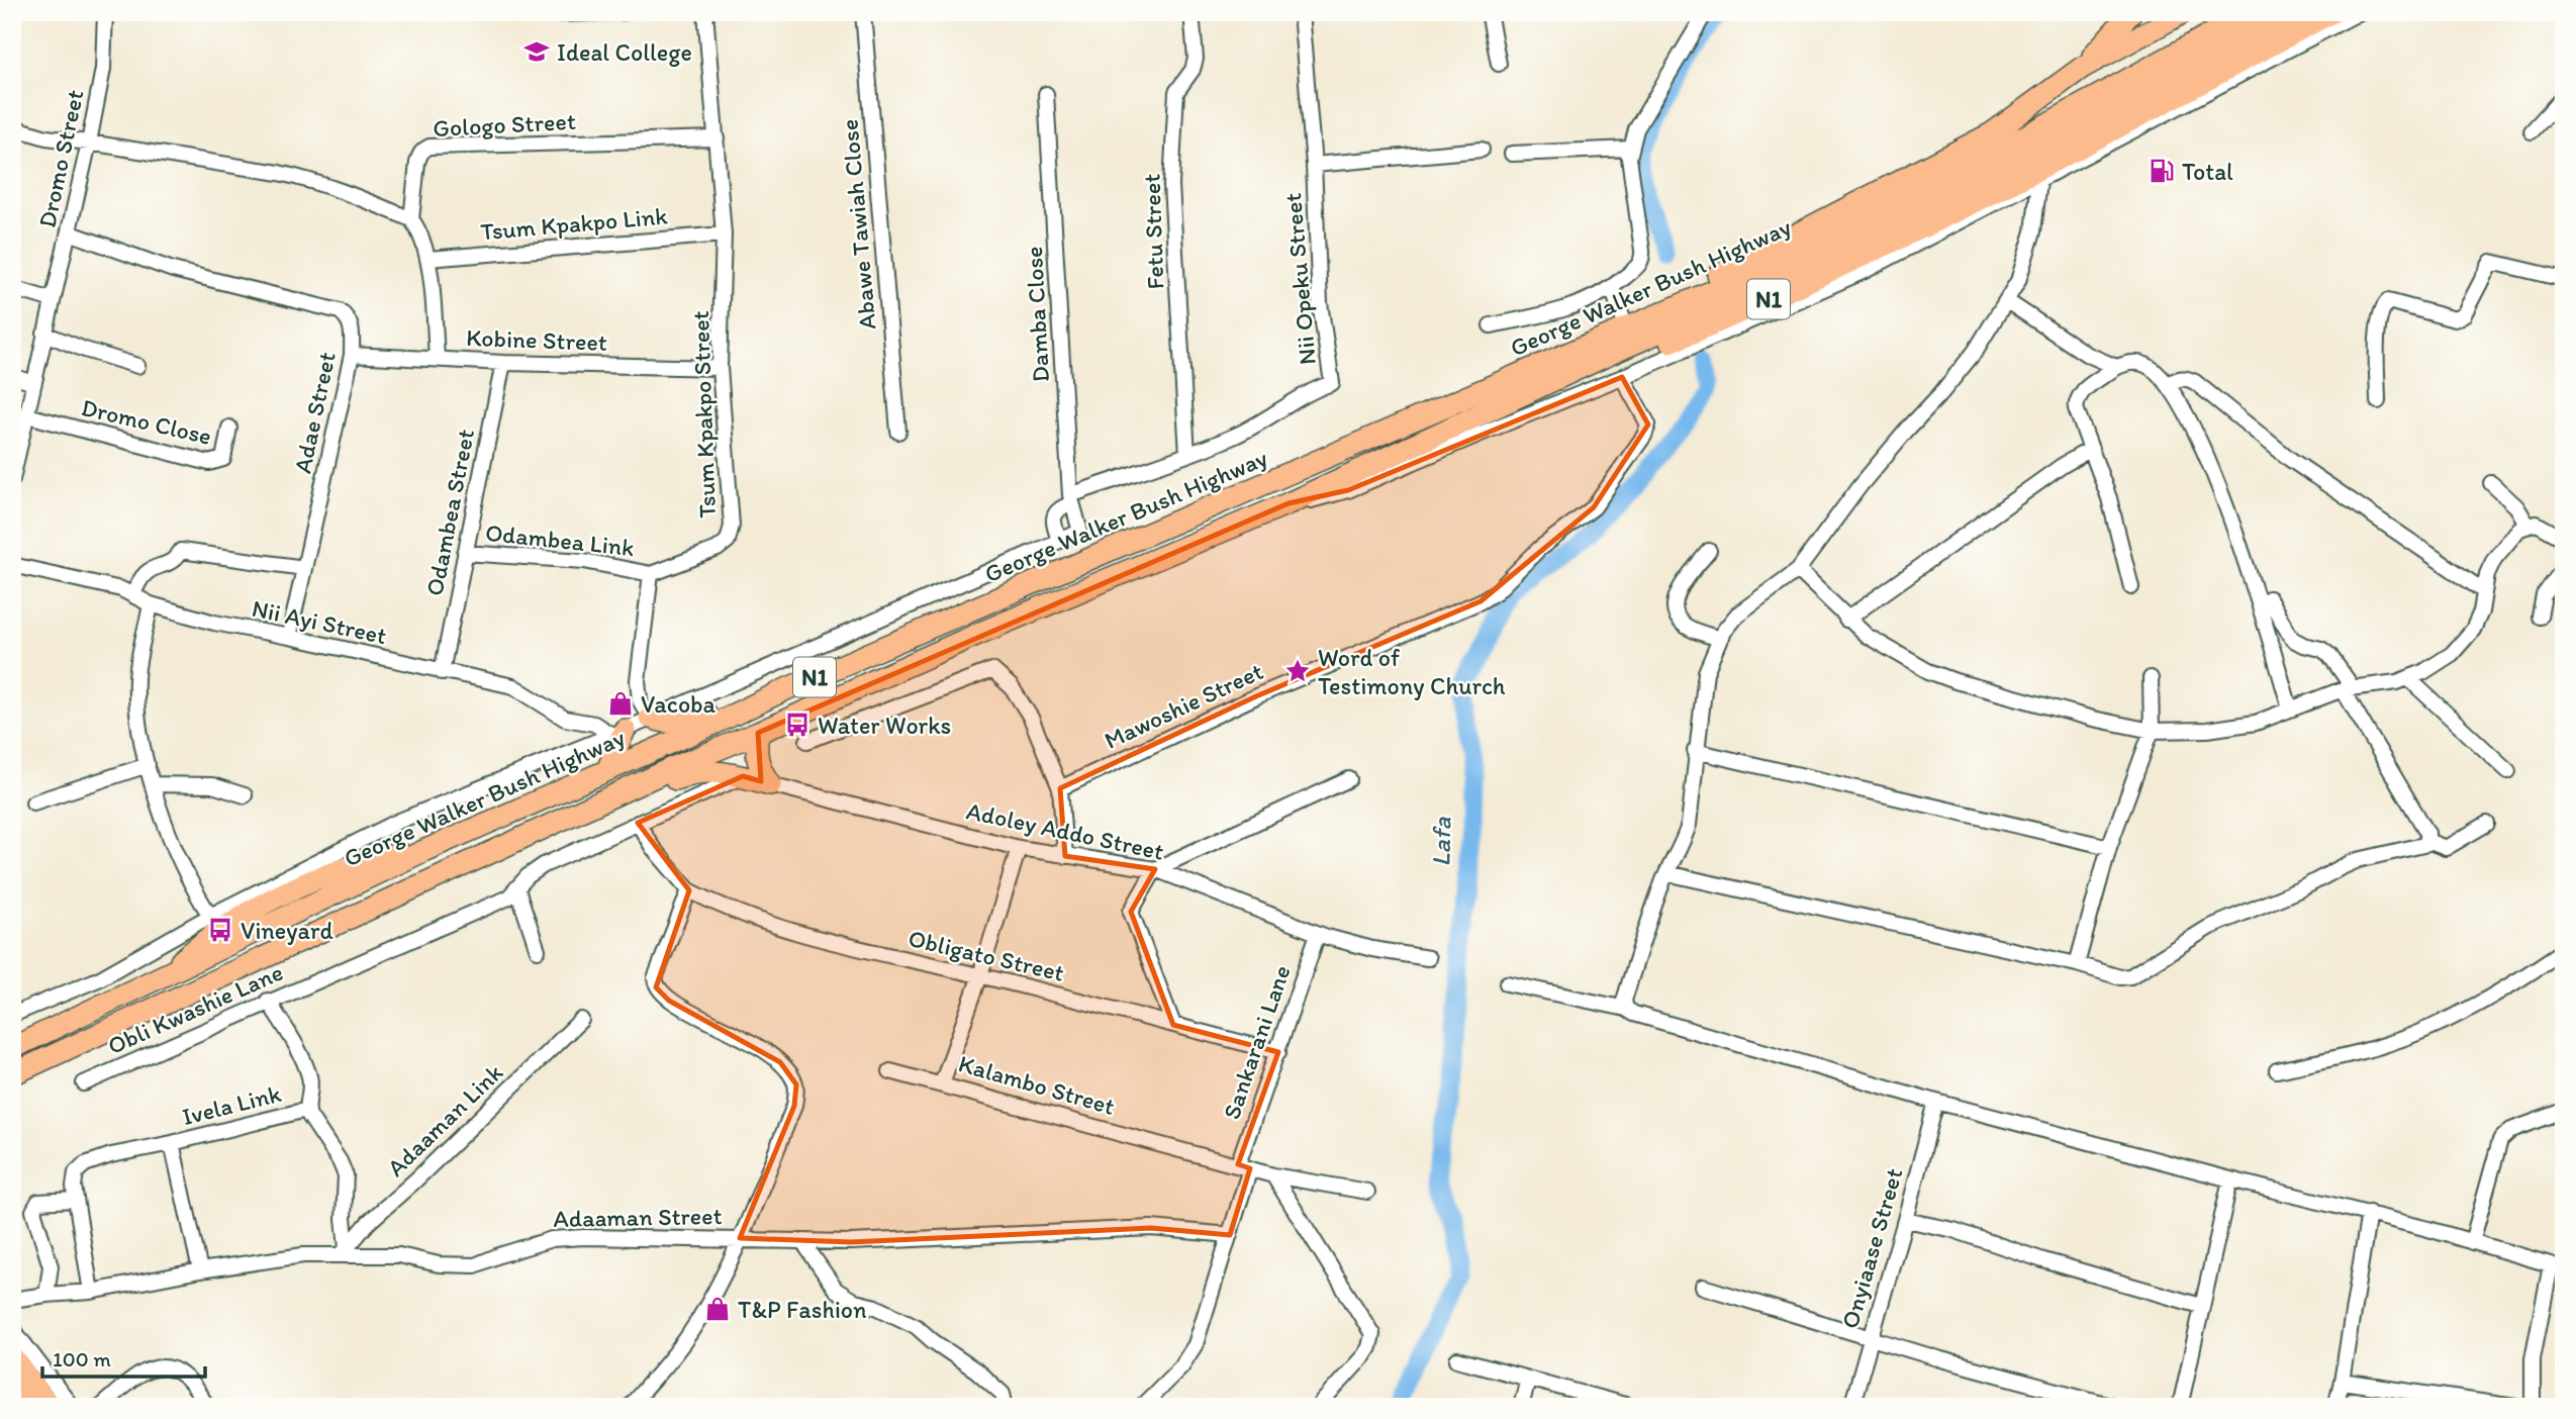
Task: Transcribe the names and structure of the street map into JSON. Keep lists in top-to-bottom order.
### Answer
{
  "streets": {
    "highway": ["George Walker Bush Highway", "N1"],
    "street": [
      "Gologo Street",
      "Dromo Street",
      "Tsum Kpakpo Link",
      "Abawe Tawiah Close",
      "Fetu Street",
      "Nii Opeku Street",
      "Damba Close",
      "Kobine Street",
      "Adae Street",
      "Tsum Kpakpo Street",
      "Dromo Close",
      "Odambea Street",
      "Odambea Link",
      "Nii Ayi Street",
      "Mawoshie Street",
      "Adoley Addo Street",
      "Obligato Street",
      "Obli Kwashie Lane",
      "Sankarani Lane",
      "Kalambo Street",
      "Ivela Link",
      "Adaaman Link",
      "Adaaman Street",
      "Onyiaase Street"
    ]
  },
  "crossings": [
    ["Gologo Street", "Tsum Kpakpo Street"],
    ["Dromo Street", "Adae Street"],
    ["Dromo Street", "Dromo Close"],
    ["Tsum Kpakpo Link", "Tsum Kpakpo Street"],
    ["Fetu Street", "Nii Opeku Street"],
    ["Nii Opeku Street", "Damba Close"],
    ["George Walker Bush Highway", "N1"],
    ["George Walker Bush Highway", "Mawoshie Street"],
    ["Kobine Street", "Adae Street"],
    ["Kobine Street", "Tsum Kpakpo Street"],
    ["Kobine Street", "Odambea Street"],
    ["Adae Street", "Nii Ayi Street"],
    ["Tsum Kpakpo Street", "Odambea Link"],
    ["Odambea Street", "Odambea Link"],
    ["Odambea Street", "Nii Ayi Street"],
    ["Adoley Addo Street", "Sankarani Lane"],
    ["Adoley Addo Street", "Kalambo Street"],
    ["Obligato Street", "Sankarani Lane"],
    ["Obligato Street", "Kalambo Street"],
    ["Sankarani Lane", "Kalambo Street"],
    ["Sankarani Lane", "Adaaman Street"],
    ["Ivela Link", "Adaaman Street"],
    ["Adaaman Link", "Adaaman Street"]
  ],
  "water": ["Lafa"],
  "places": {
    "school or university": ["Ideal College"],
    "fuel station": ["Total"],
    "place": ["Word of Testimony Church"],
    "shop": ["Vacoba", "T&P Fashion"],
    "bus stop": ["Water Works", "Vineyard"]
  },
  "scale_bar": "100 m"
}
